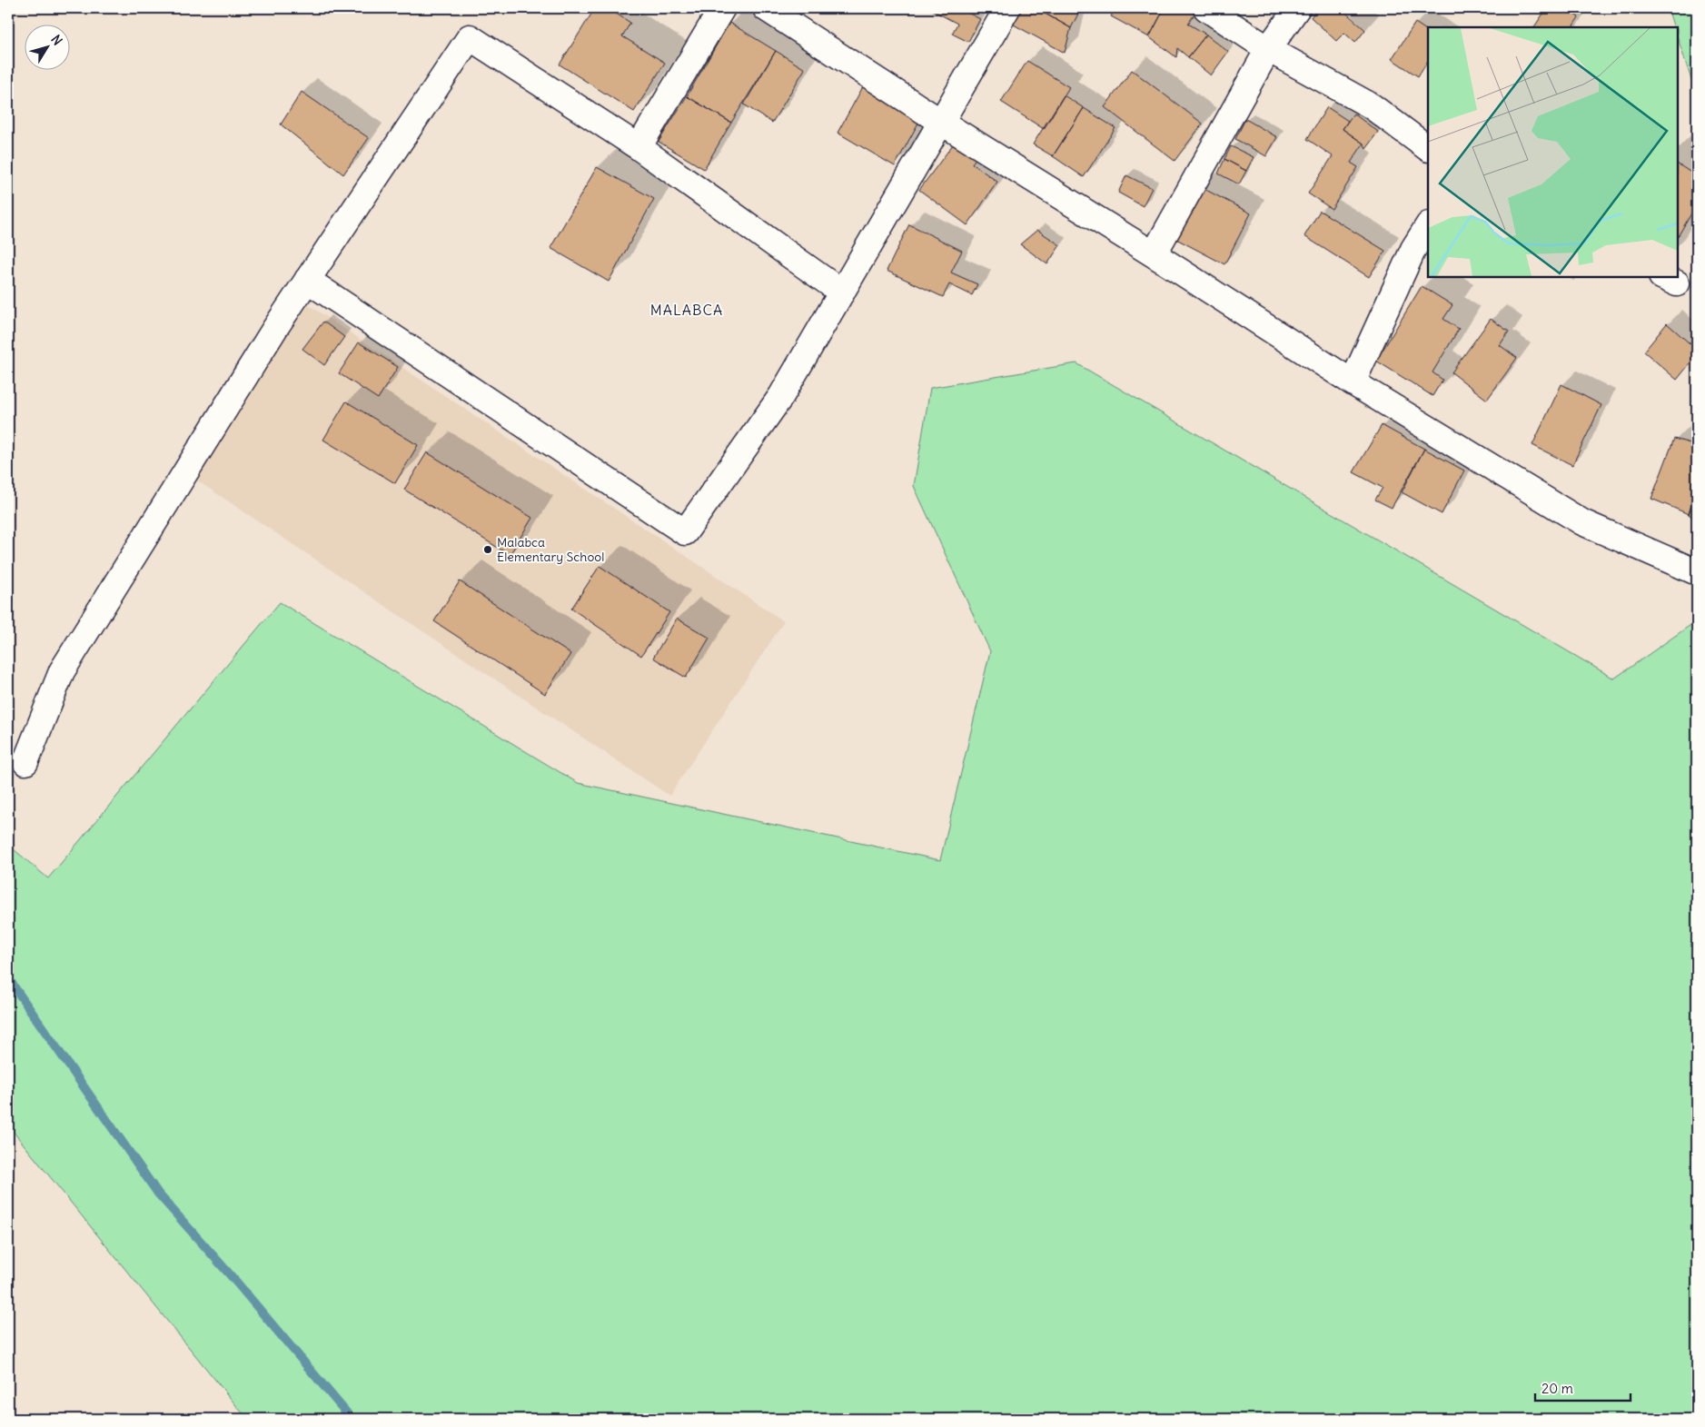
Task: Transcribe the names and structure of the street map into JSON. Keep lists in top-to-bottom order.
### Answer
{
  "districts": ["MALABCA"],
  "places": ["Malabca Elementary School"],
  "scale_bar": "20 m",
  "north": "top right"
}
